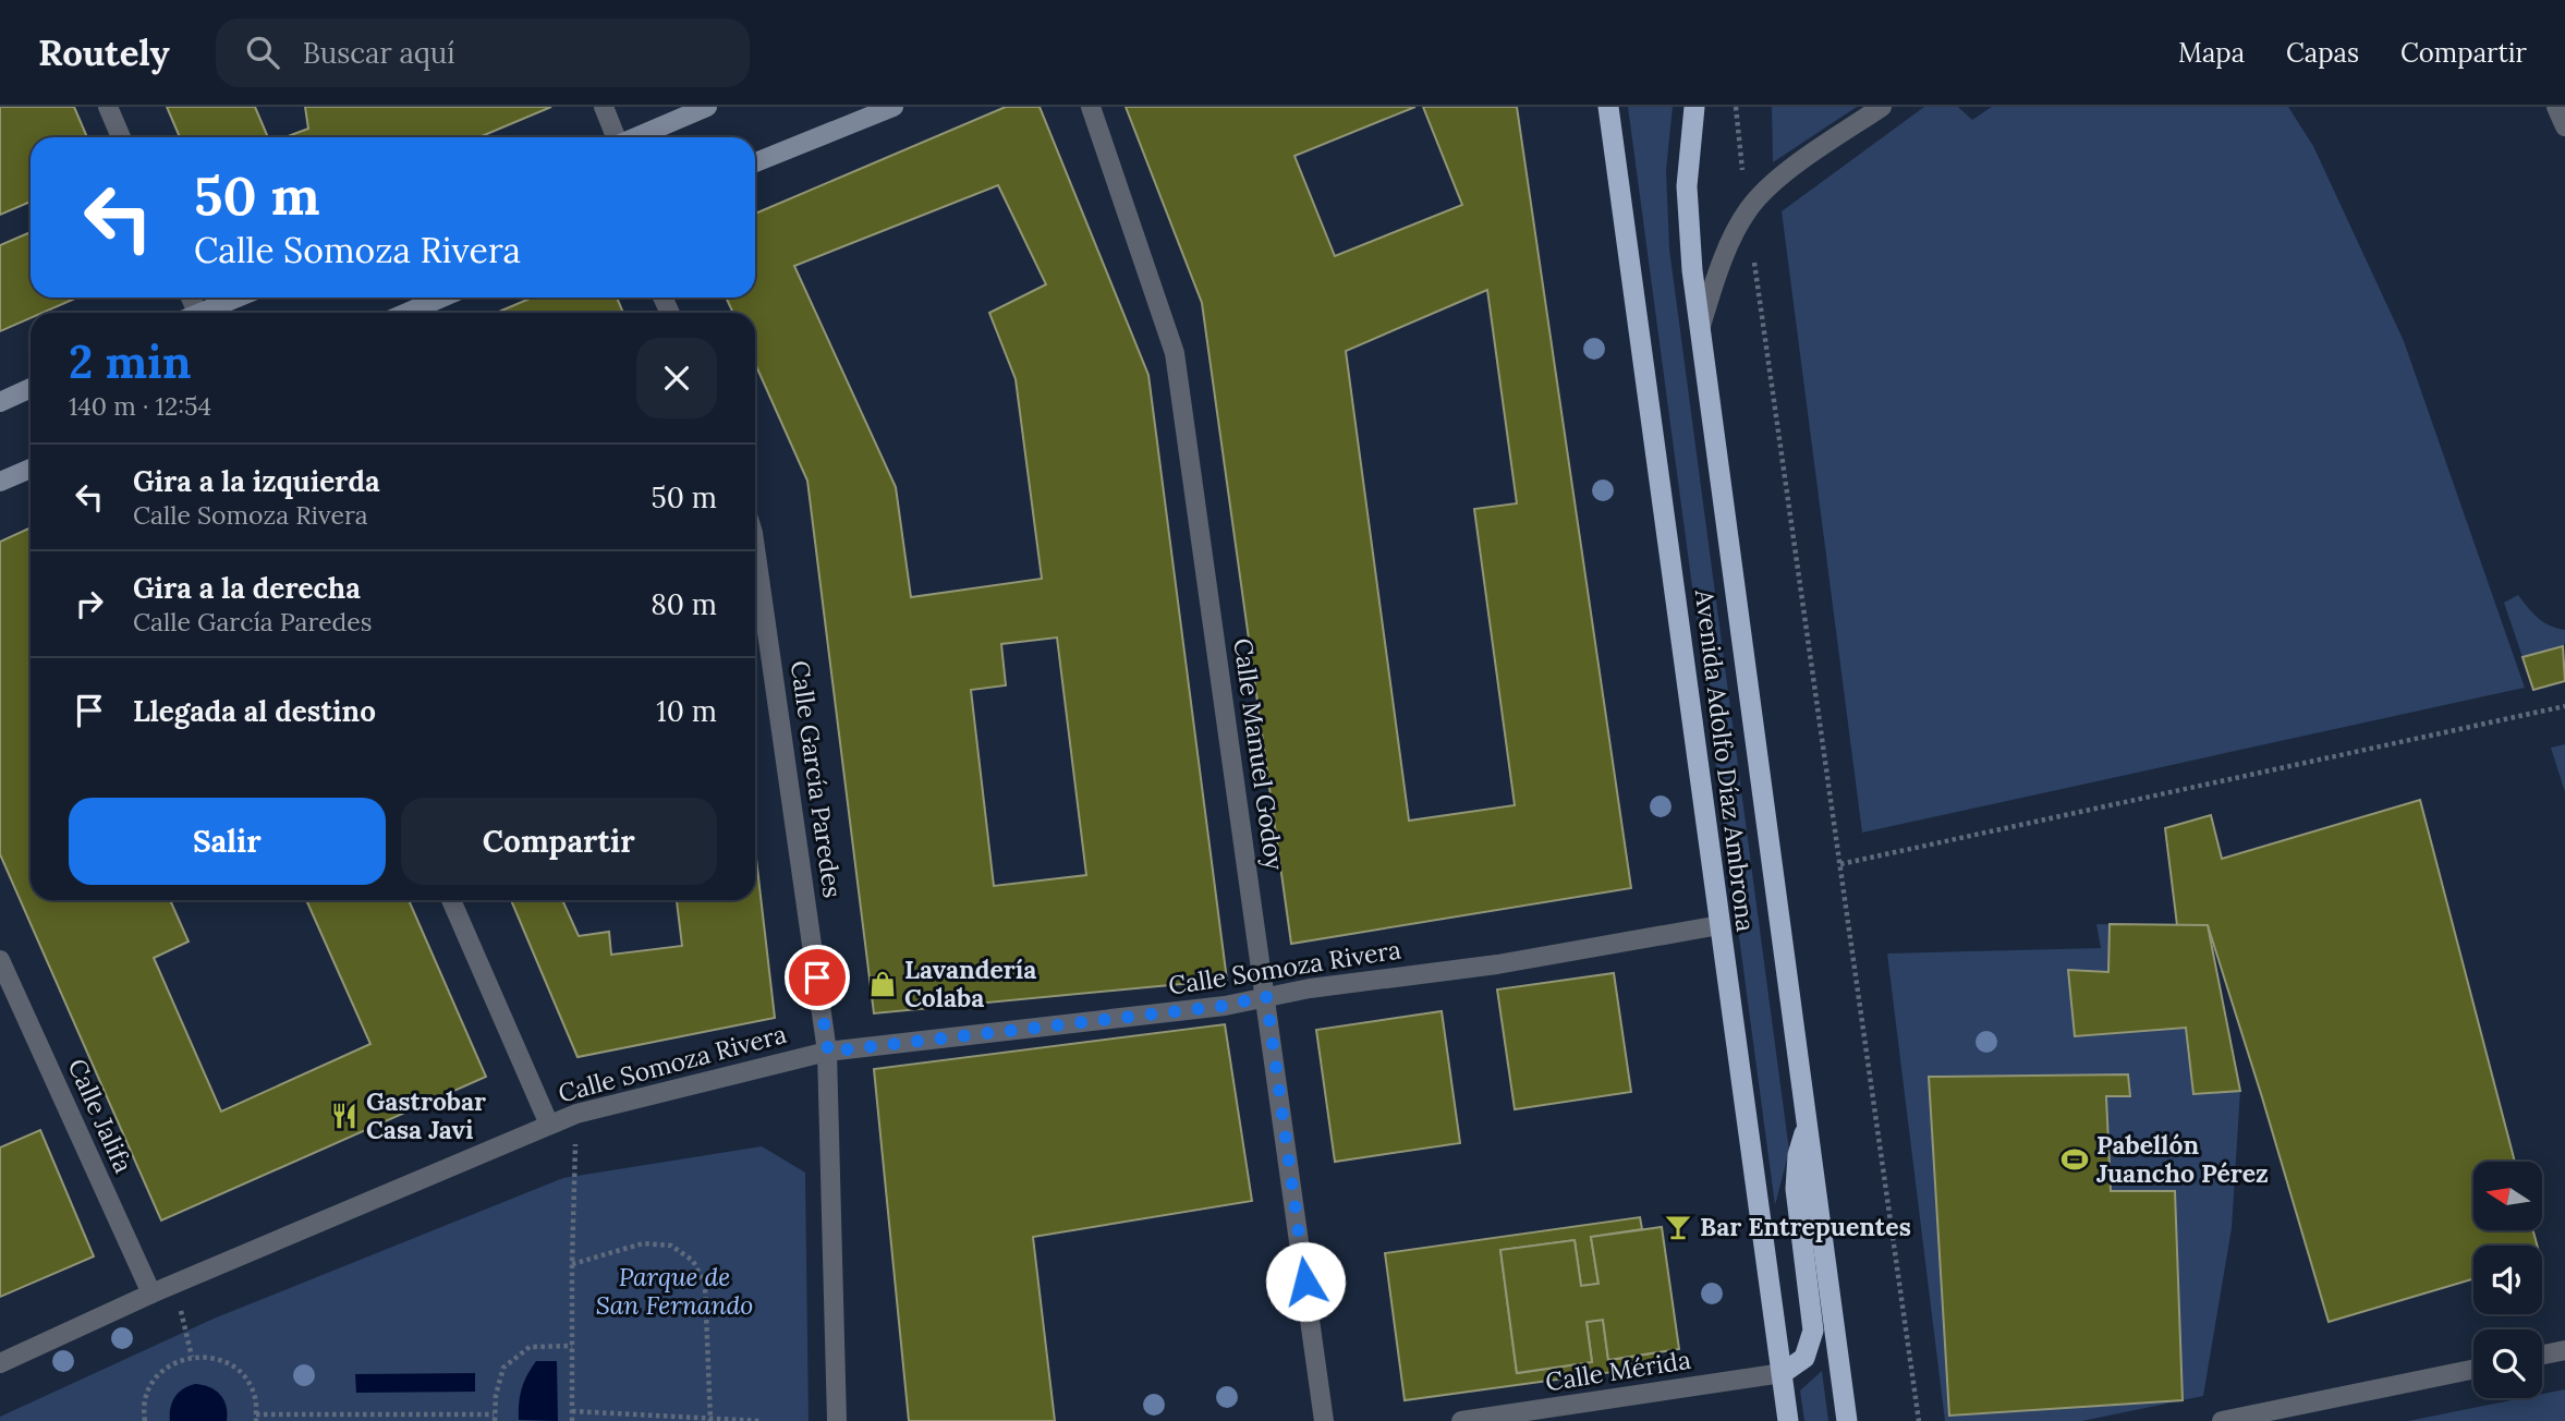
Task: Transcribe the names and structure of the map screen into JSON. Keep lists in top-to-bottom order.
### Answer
{
  "streets": {
    "highway": ["Avenida Adolfo Díaz Ambrona"],
    "street": [
      "Calle Manuel Godoy",
      "Calle García Paredes",
      "Calle Somoza Rivera",
      "Calle Jalifa",
      "Calle Mérida"
    ]
  },
  "crossings": [
    ["Calle Manuel Godoy", "Calle Somoza Rivera"],
    ["Avenida Adolfo Díaz Ambrona", "Calle Somoza Rivera"],
    ["Avenida Adolfo Díaz Ambrona", "Calle Mérida"],
    ["Calle García Paredes", "Calle Somoza Rivera"],
    ["Calle Somoza Rivera", "Calle Jalifa"]
  ],
  "parks": ["Parque de San Fernando"],
  "places": {
    "shop": ["Lavandería Colaba"],
    "restaurant": ["Gastrobar Casa Javi"],
    "sports": ["Pabellón Juancho Pérez"],
    "bar": ["Bar Entrepuentes"]
  },
  "north": "left",
  "page": {
    "header": "Routely",
    "search": "Buscar aquí",
    "nav": ["Mapa", "Capas", "Compartir"],
    "turn": ["50 m", "Calle Somoza Rivera"],
    "heading": ["2 min", "140 m · 12:54"],
    "list": [
      {
        "name": "Gira a la izquierda",
        "note": "Calle Somoza Rivera",
        "value": "50 m"
      },
      {
        "name": "Gira a la derecha",
        "note": "Calle García Paredes",
        "value": "80 m"
      },
      {
        "name": "Llegada al destino",
        "value": "10 m"
      }
    ],
    "buttons": ["Salir", "Compartir"]
  }
}
